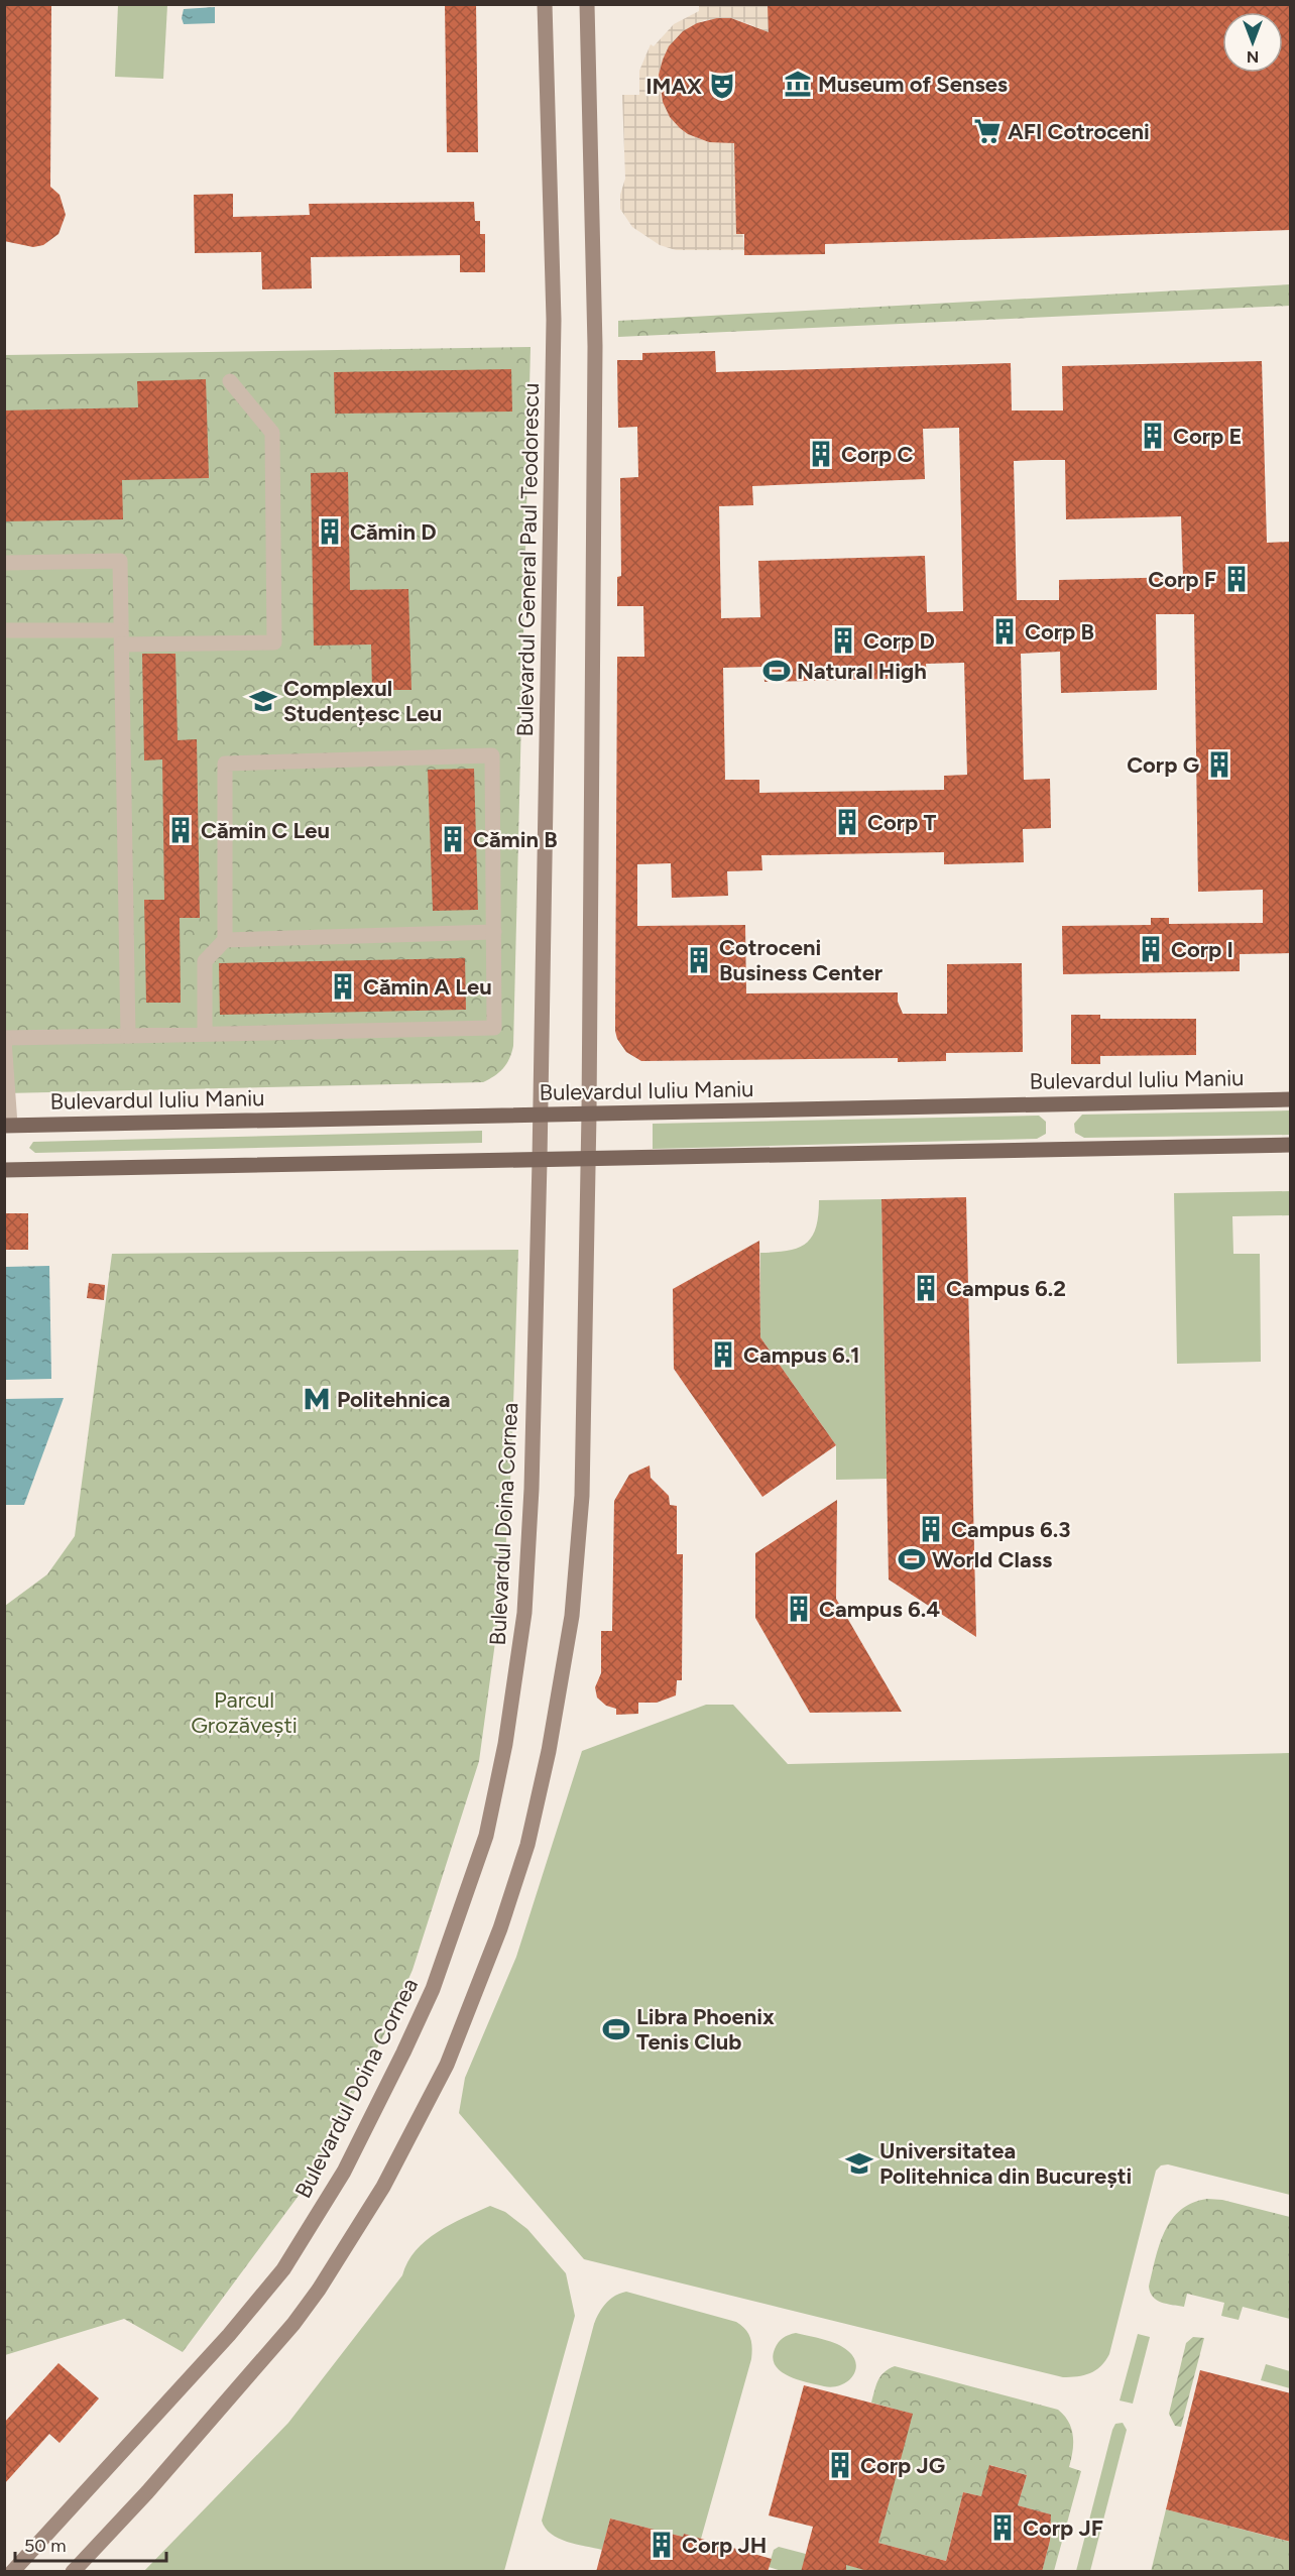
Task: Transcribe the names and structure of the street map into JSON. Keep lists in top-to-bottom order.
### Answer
{
  "streets": {
    "main road": ["Bulevardul General Paul Teodorescu", "Bulevardul Iuliu Maniu", "Bulevardul Doina Cornea"]
  },
  "crossings": [
    ["Bulevardul General Paul Teodorescu", "Bulevardul Iuliu Maniu"],
    ["Bulevardul General Paul Teodorescu", "Bulevardul Doina Cornea"]
  ],
  "parks": ["Parcul Grozăvești"],
  "places": {
    "museum": ["Museum of Senses"],
    "theatre": ["IMAX"],
    "supermarket": ["AFI Cotroceni"],
    "building": [
      "Corp E",
      "Corp C",
      "Cămin D",
      "Corp F",
      "Corp B",
      "Corp D",
      "Corp G",
      "Corp T",
      "Cămin C Leu",
      "Cămin B",
      "Corp I",
      "Cotroceni Business Center",
      "Cămin A Leu",
      "Campus 6.2",
      "Campus 6.1",
      "Campus 6.3",
      "Campus 6.4",
      "Corp JG",
      "Corp JF",
      "Corp JH"
    ],
    "sports": ["Natural High", "World Class", "Libra Phoenix Tenis Club"],
    "school or university": ["Complexul Studențesc Leu", "Universitatea Politehnica din București"],
    "metro station": ["Politehnica"]
  },
  "scale_bar": "50 m",
  "north": "bottom"
}
